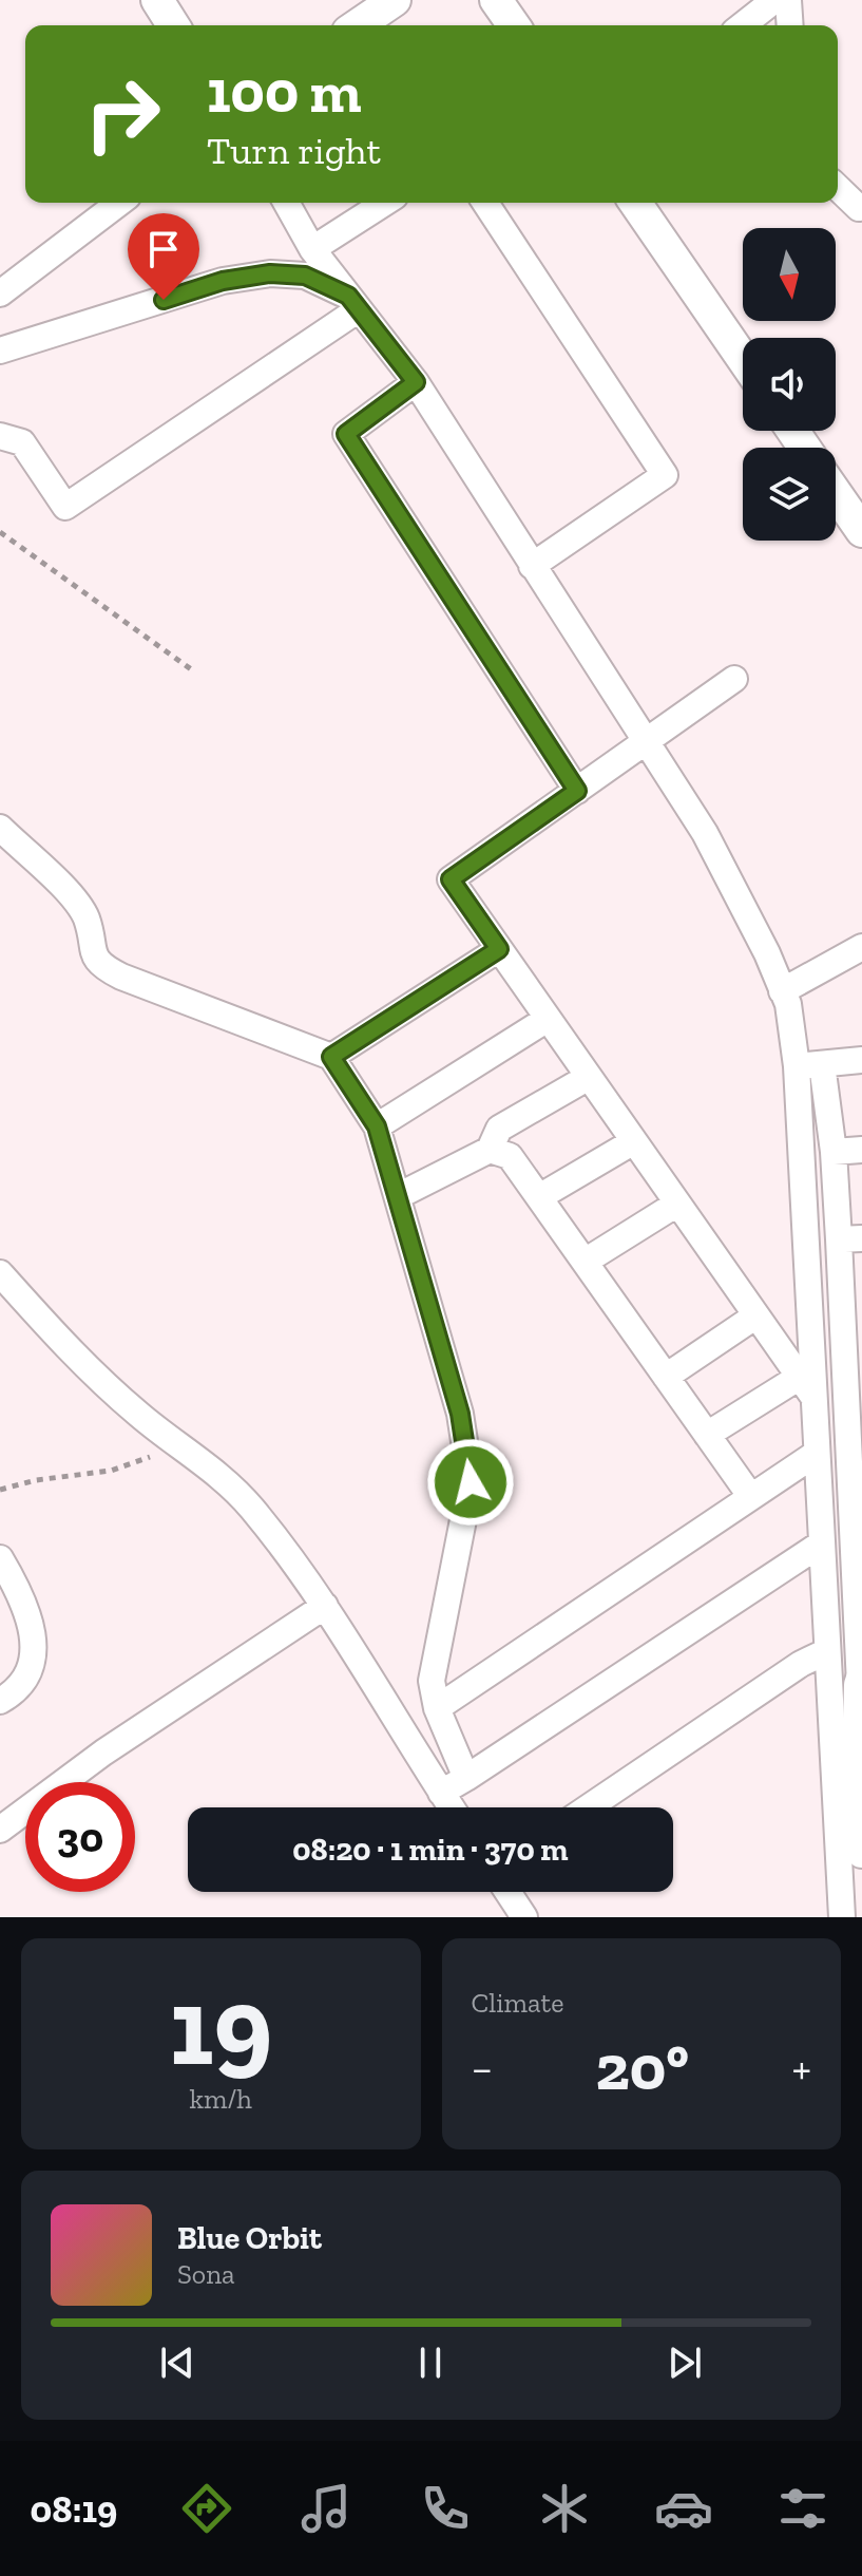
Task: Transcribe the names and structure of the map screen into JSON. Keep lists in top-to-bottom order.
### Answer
{
  "north": "bottom",
  "page": {
    "turn": ["100 m", "Turn right"],
    "limit": "30",
    "trip": "08:20 · 1 min · 370 m",
    "tile": [
      ["19", "km/h"],
      "Climate"
    ],
    "heat": ["−", "20°", "+"],
    "song": ["Blue Orbit", "Sona"],
    "tabs": "08:19"
  }
}
